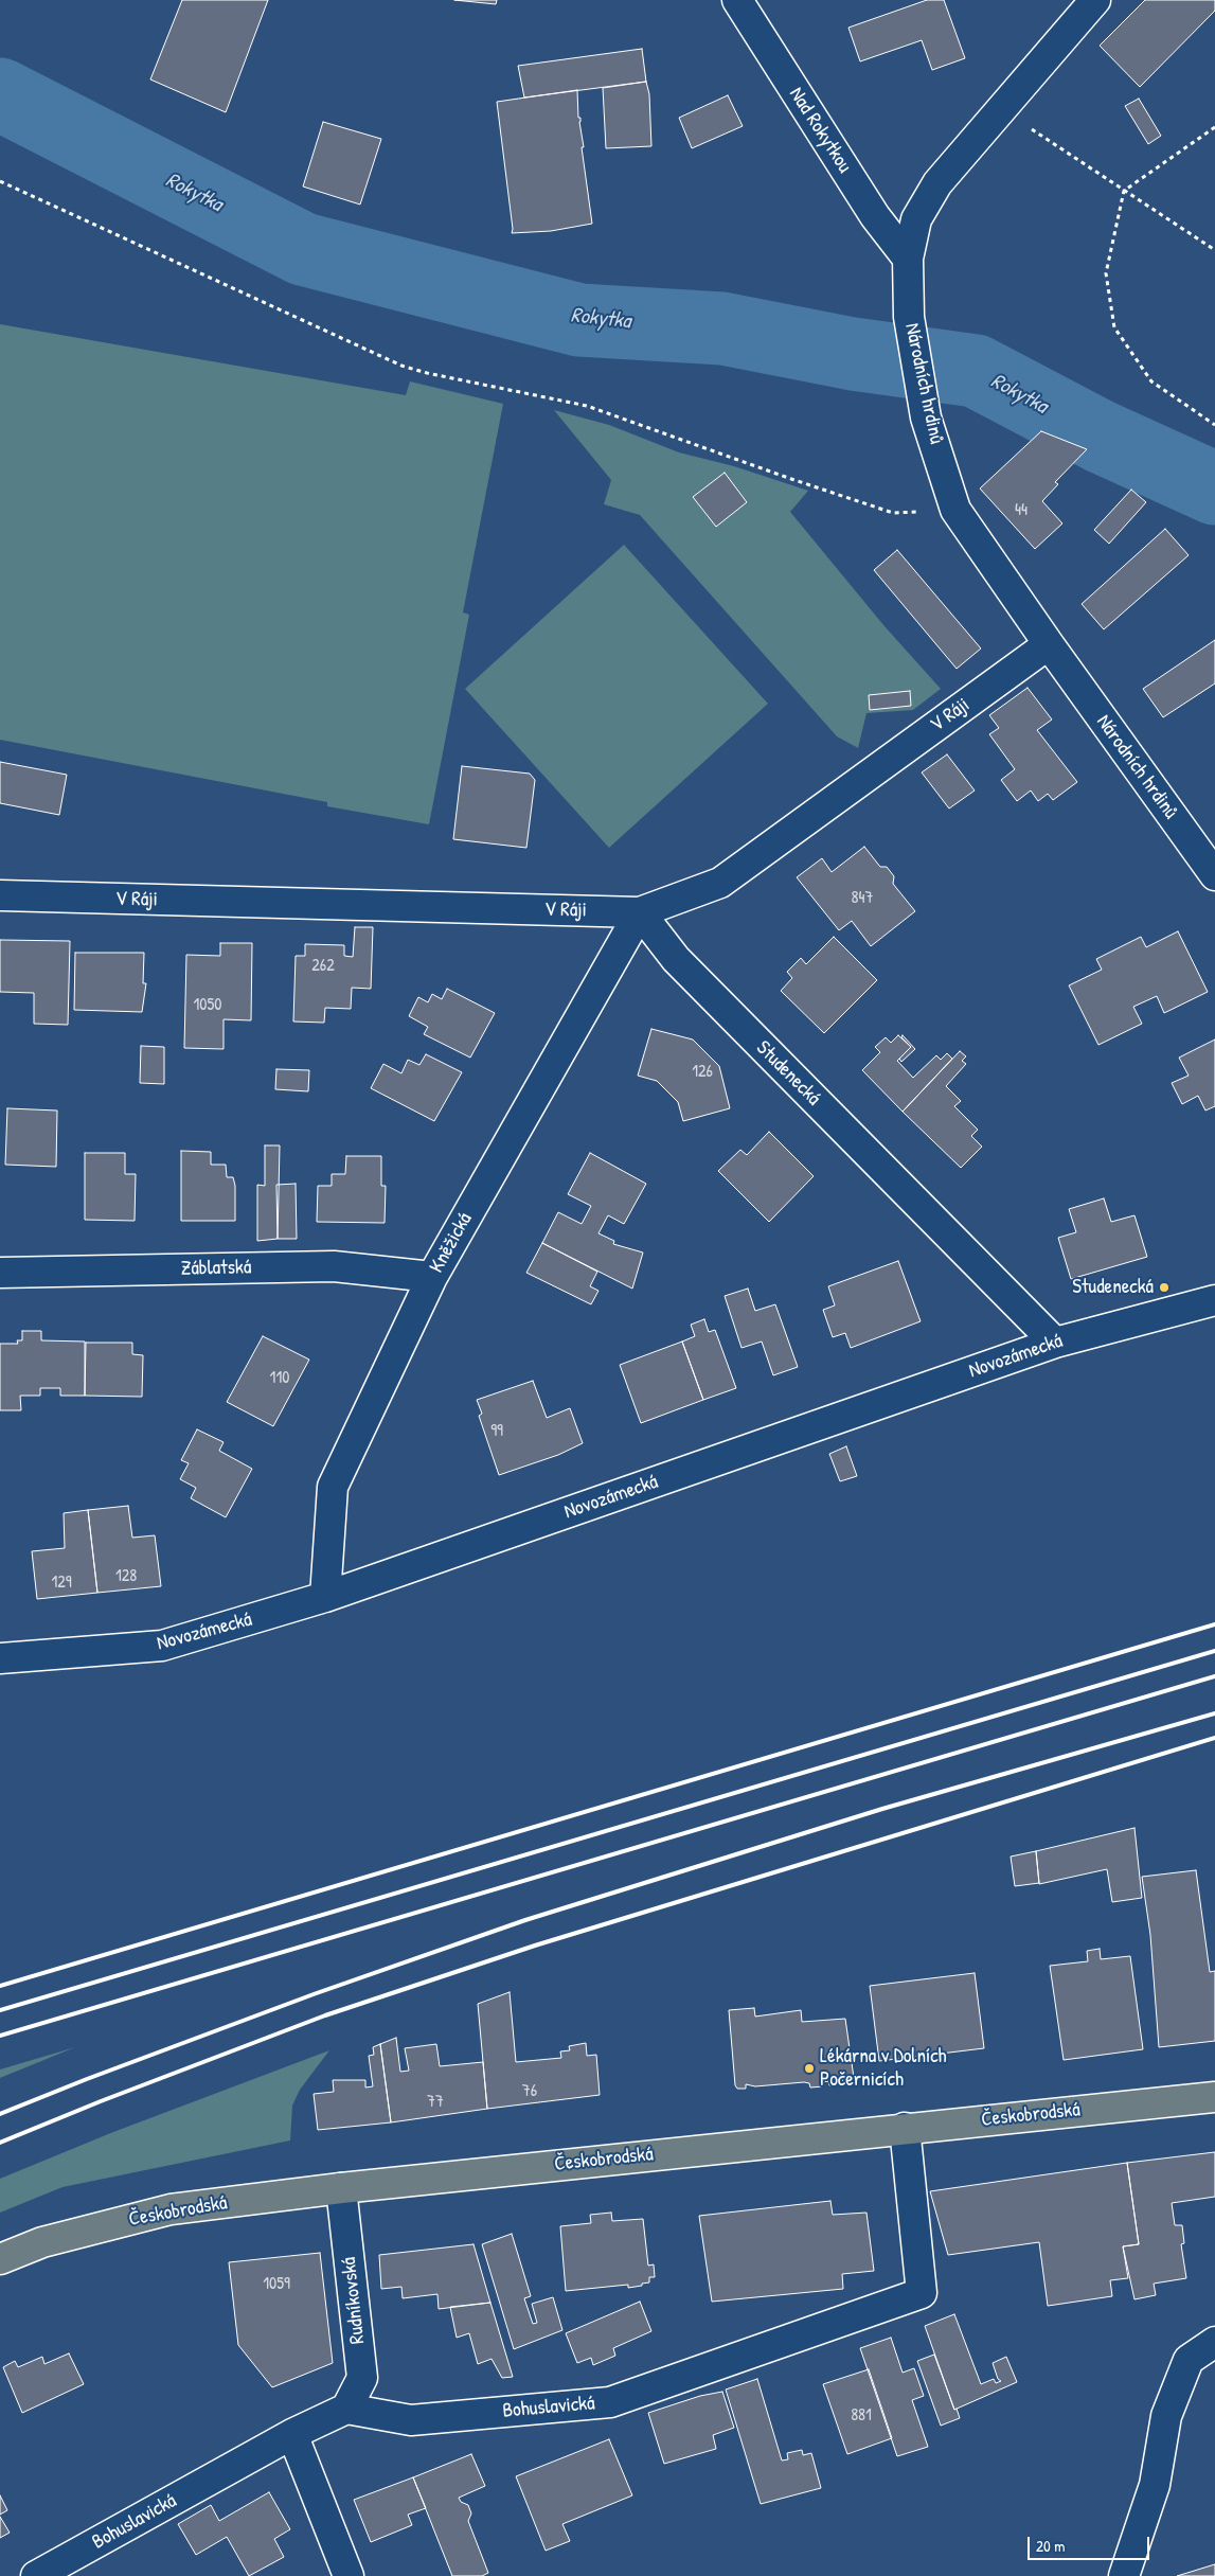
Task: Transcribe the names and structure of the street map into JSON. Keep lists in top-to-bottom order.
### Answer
{
  "streets": {
    "main road": ["Českobrodská"],
    "street": [
      "Nad Rokytkou",
      "Národních hrdinů",
      "V Ráji",
      "Studenecká",
      "Kněžická",
      "Záblatská",
      "Novozámecká",
      "Rudníkovská",
      "Bohuslavická"
    ]
  },
  "crossings": [
    ["Nad Rokytkou", "Národních hrdinů"],
    ["Národních hrdinů", "V Ráji"],
    ["V Ráji", "Studenecká"],
    ["V Ráji", "Kněžická"],
    ["Studenecká", "Kněžická"],
    ["Studenecká", "Novozámecká"],
    ["Kněžická", "Záblatská"],
    ["Kněžická", "Novozámecká"],
    ["Českobrodská", "Rudníkovská"],
    ["Českobrodská", "Bohuslavická"],
    ["Rudníkovská", "Bohuslavická"]
  ],
  "water": ["Rokytka"],
  "places": ["Studenecká", "Lékárna v Dolních Počernicích"],
  "house_numbers": [
    "44",
    "847",
    "262",
    "1050",
    "126",
    "110",
    "99",
    "128",
    "129",
    "76",
    "77",
    "1059",
    "881"
  ],
  "scale_bar": "20 m"
}
